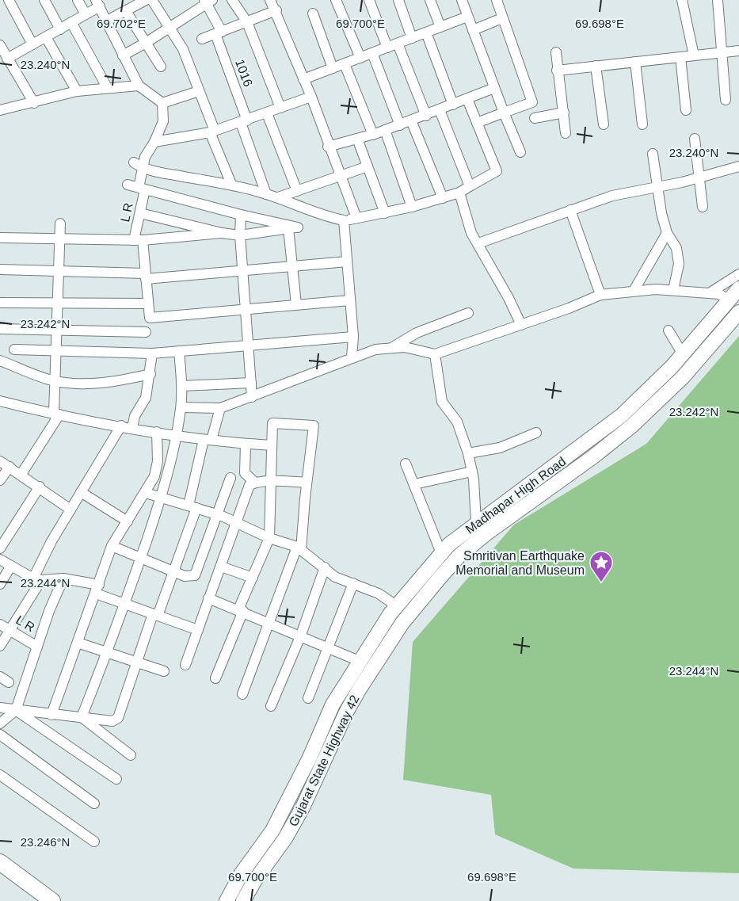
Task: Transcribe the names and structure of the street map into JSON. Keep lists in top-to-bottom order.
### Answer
{
  "streets": {
    "main road": ["Madhapar High Road", "Gujarat State Highway 42"],
    "street": ["1016", "L R"]
  },
  "crossings": [
    ["Madhapar High Road", "Gujarat State Highway 42"]
  ],
  "places": {
    "place": ["Smritivan Earthquake Memorial and Museum"]
  },
  "coordinates": [
    "69.702°E",
    "69.700°E",
    "69.698°E",
    "23.240°N",
    "23.242°N",
    "23.244°N",
    "23.246°N"
  ]
}
